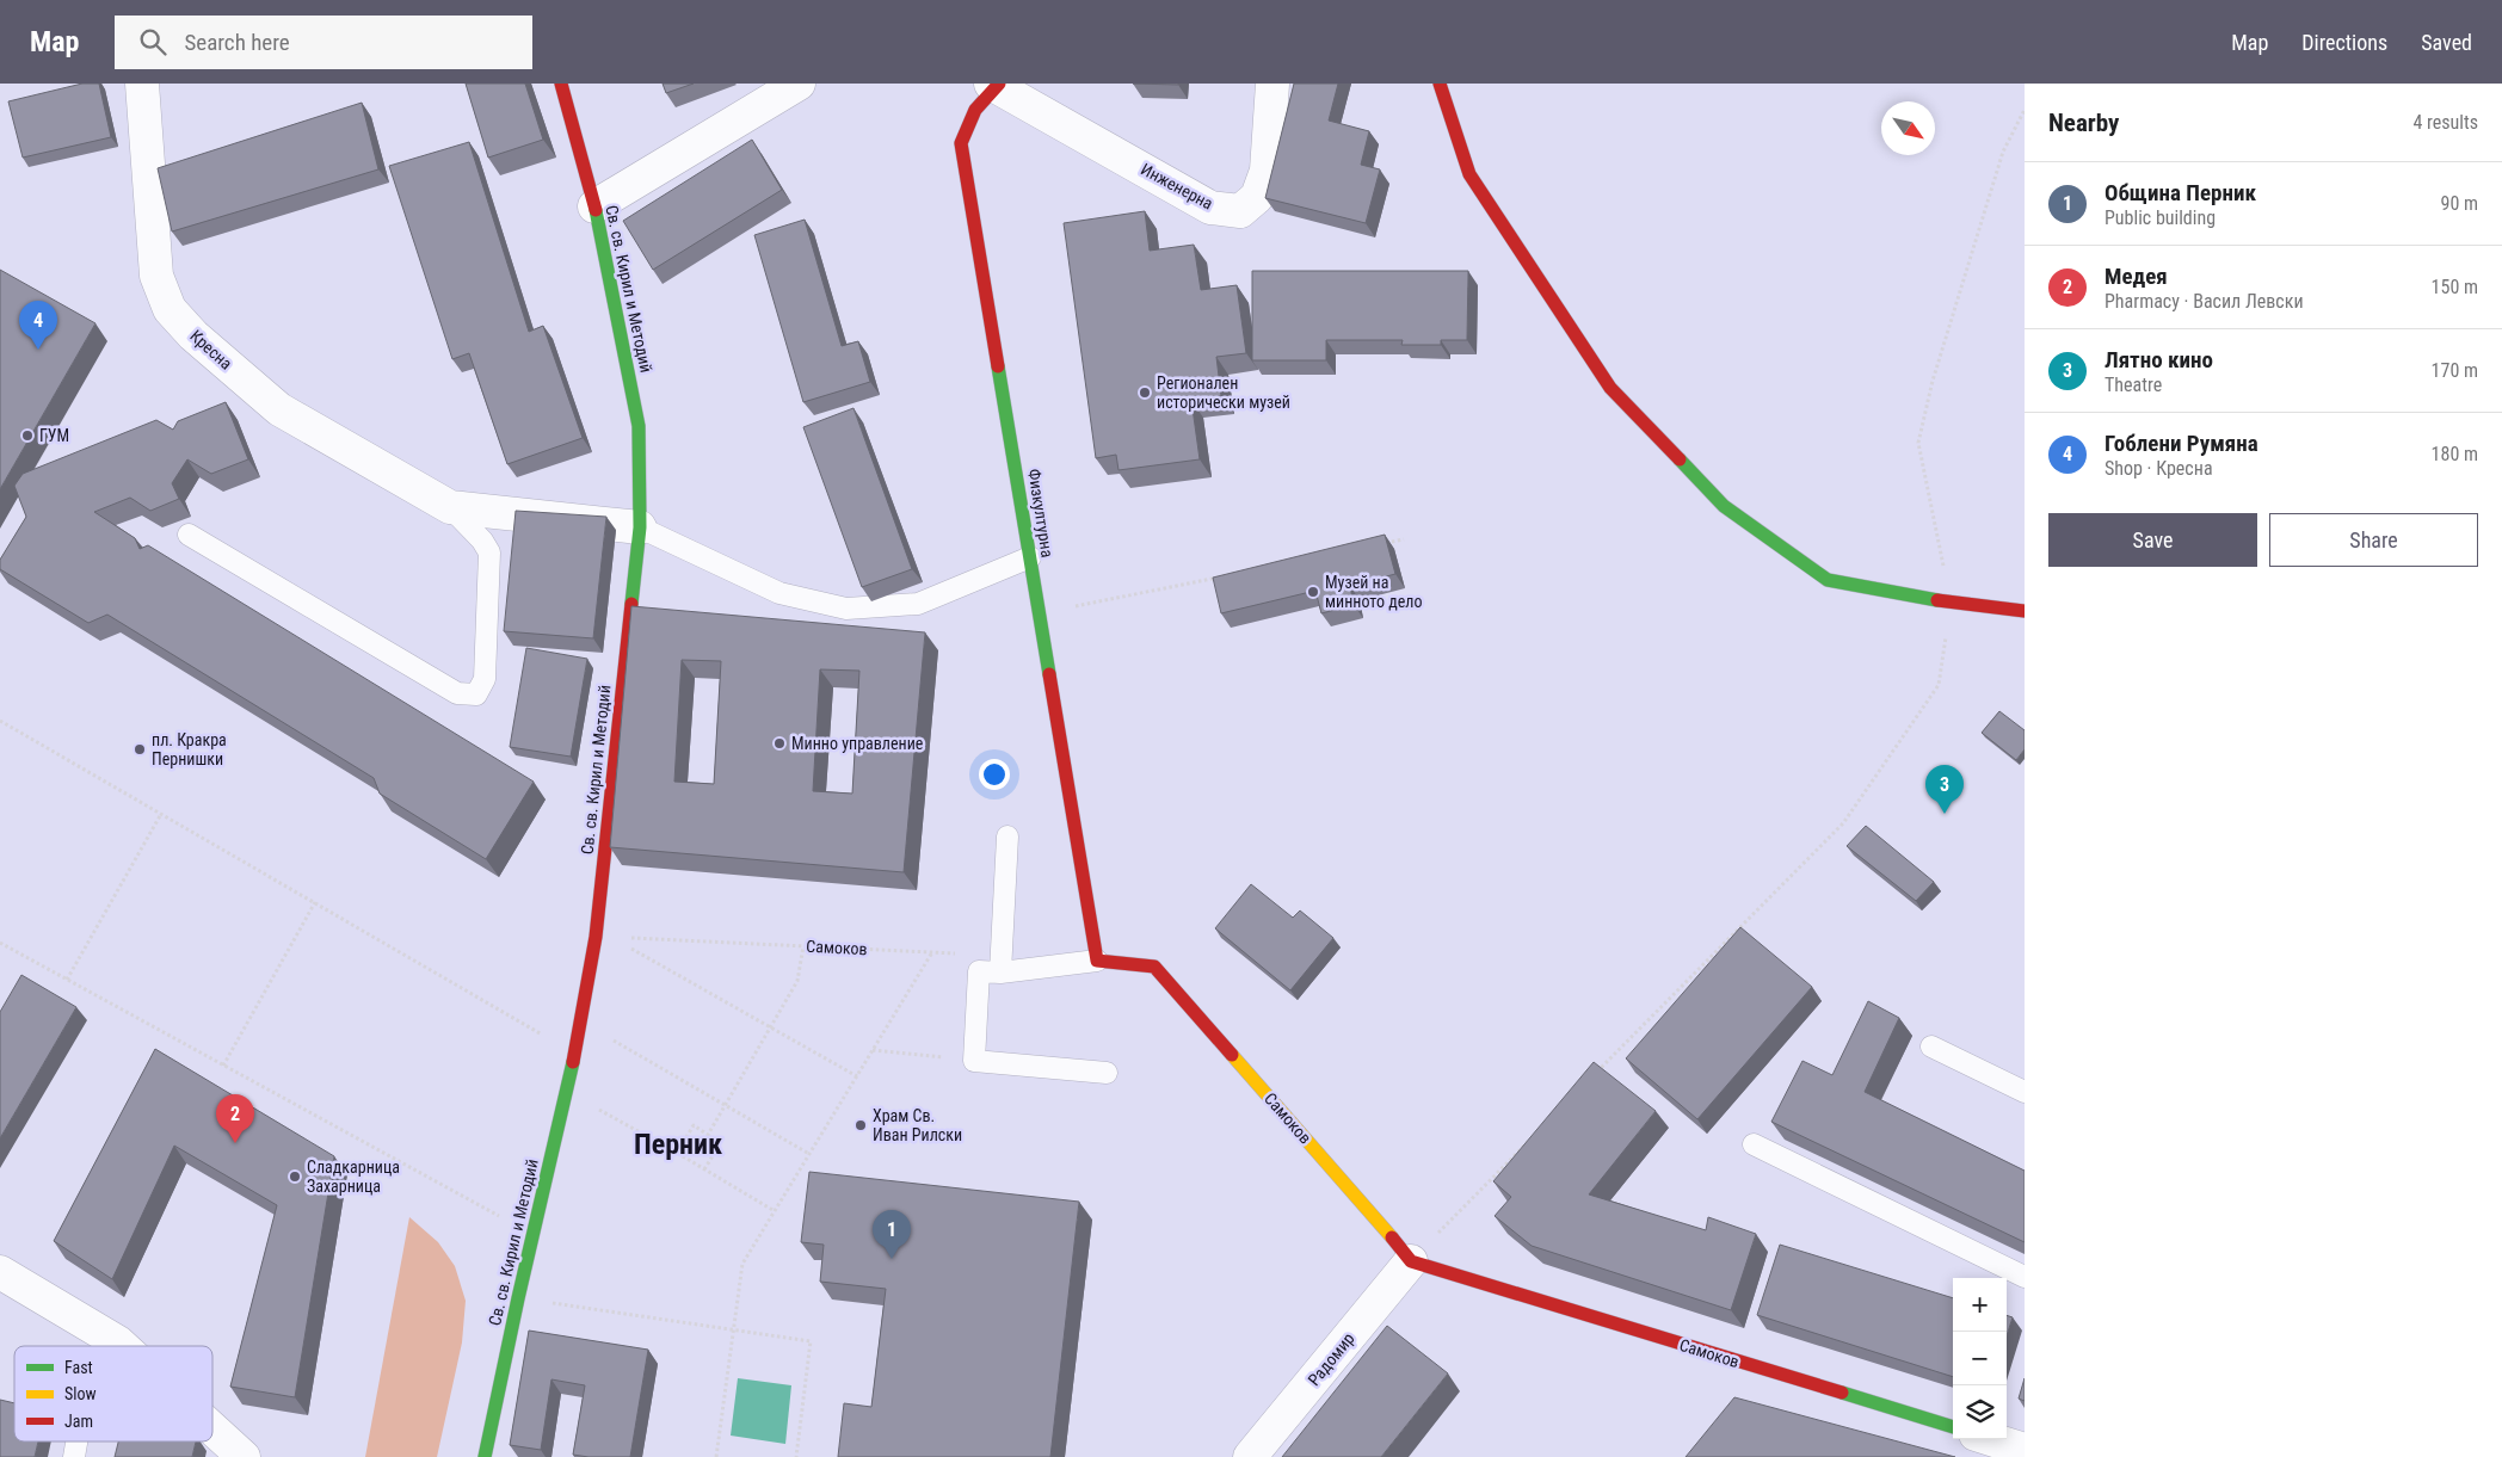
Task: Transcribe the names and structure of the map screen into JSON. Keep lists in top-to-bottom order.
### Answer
{
  "streets": {
    "street": [
      "Инженерна",
      "Св. св. Кирил и Методий",
      "Кресна",
      "Физкултурна",
      "Самоков",
      "Радомир"
    ]
  },
  "crossings": [
    ["Инженерна", "Физкултурна"],
    ["Св. св. Кирил и Методий", "Самоков"],
    ["Физкултурна", "Самоков"],
    ["Самоков", "Радомир"]
  ],
  "districts": ["Перник"],
  "places": [
    "Регионален исторически музей",
    "ГУМ",
    "Музей на минното дело",
    "Минно управление",
    "пл. Кракра Пернишки",
    "Храм Св. Иван Рилски",
    "Сладкарница Захарница"
  ],
  "legend": ["Fast", "Slow", "Jam"],
  "north": "bottom right",
  "page": {
    "header": "Map",
    "search": "Search here",
    "nav": ["Map", "Directions", "Saved"],
    "heading": ["Nearby", "4 results"],
    "list": [
      {
        "mark": "1",
        "name": "Община Перник",
        "note": "Public building",
        "value": "90 m"
      },
      {
        "mark": "2",
        "name": "Медея",
        "note": "Pharmacy · Васил Левски",
        "value": "150 m"
      },
      {
        "mark": "3",
        "name": "Лятно кино",
        "note": "Theatre",
        "value": "170 m"
      },
      {
        "mark": "4",
        "name": "Гоблени Румяна",
        "note": "Shop · Кресна",
        "value": "180 m"
      }
    ],
    "pins": [
      "4",
      "3",
      "2",
      "1"
    ],
    "buttons": ["Save", "Share"],
    "map_buttons": ["+", "−"]
  }
}
